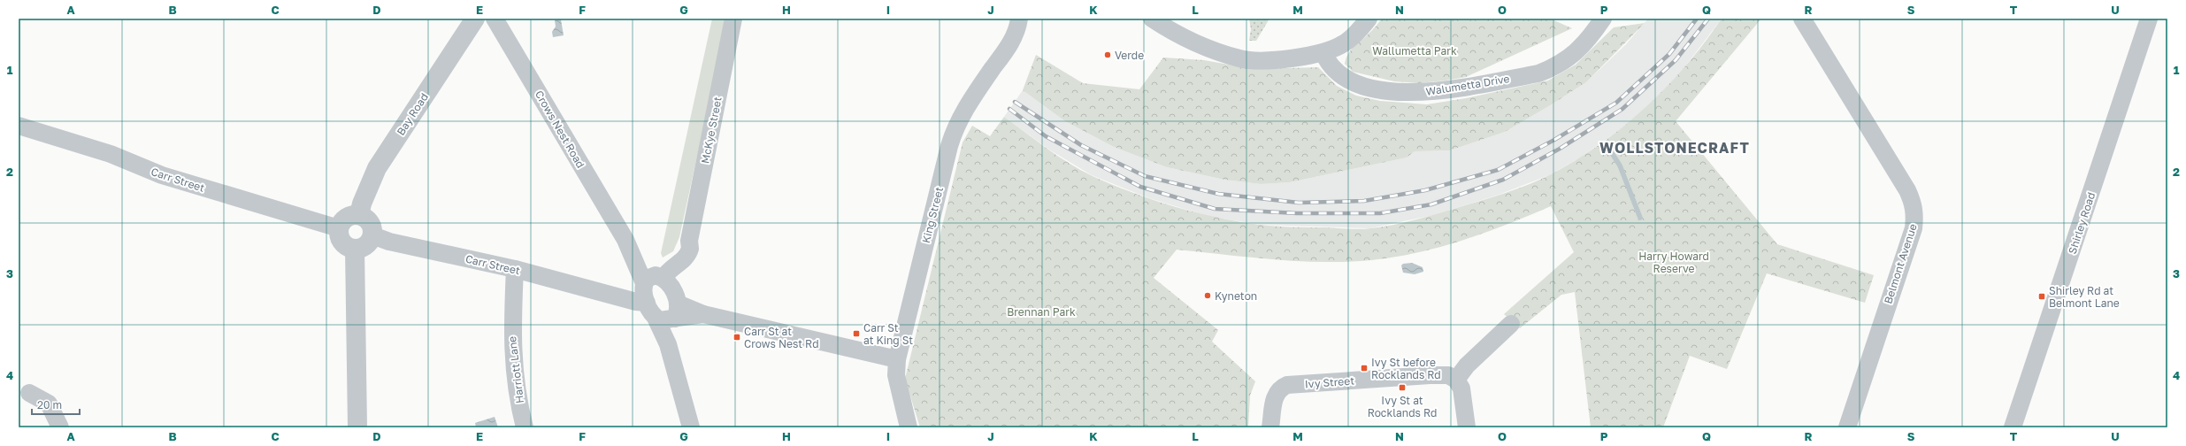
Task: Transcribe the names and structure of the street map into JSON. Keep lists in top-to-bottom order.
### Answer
{
  "streets": {
    "street": [
      "Walumetta Drive",
      "Bay Road",
      "Crows Nest Road",
      "McKye Street",
      "Carr Street",
      "King Street",
      "Shirley Road",
      "Belmont Avenue",
      "Harriott Lane",
      "Ivy Street"
    ]
  },
  "crossings": [
    ["Bay Road", "Carr Street"],
    ["Crows Nest Road", "McKye Street"],
    ["Crows Nest Road", "Carr Street"],
    ["McKye Street", "Carr Street"],
    ["Carr Street", "Harriott Lane"]
  ],
  "districts": ["WOLLSTONECRAFT"],
  "parks": ["Wallumetta Park", "Harry Howard Reserve", "Brennan Park"],
  "places": {
    "other": ["Verde", "Kyneton"],
    "transit": [
      "Shirley Rd at Belmont Lane",
      "Carr St at King St",
      "Carr St at Crows Nest Rd",
      "Ivy St before Rocklands Rd",
      "Ivy St at Rocklands Rd"
    ]
  },
  "scale_bar": "20 m",
  "grid": {
    "columns": [
      "A",
      "B",
      "C",
      "D",
      "E",
      "F",
      "G",
      "H",
      "I",
      "J",
      "K",
      "L",
      "M",
      "N",
      "O",
      "P",
      "Q",
      "R",
      "S",
      "T",
      "U"
    ],
    "rows": [
      "1",
      "2",
      "3",
      "4"
    ]
  }
}
